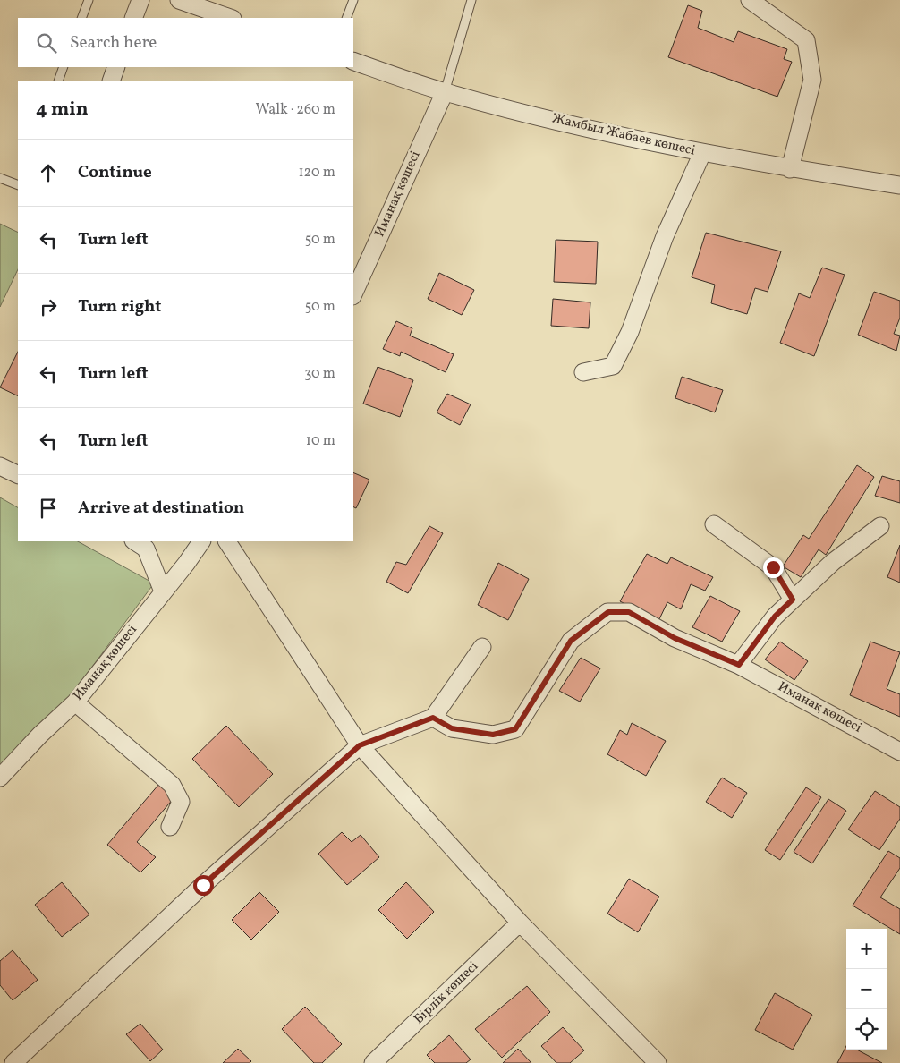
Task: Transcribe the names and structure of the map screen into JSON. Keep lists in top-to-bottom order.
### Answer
{
  "streets": {
    "street": ["Жамбыл Жабаев көшесі", "Иманақ көшесі", "Бірлік көшесі"]
  },
  "crossings": [
    ["Жамбыл Жабаев көшесі", "Иманақ көшесі"]
  ],
  "page": {
    "search": "Search here",
    "heading": ["4 min", "Walk · 260 m"],
    "list": [
      ["Continue", "120 m"],
      ["Turn left", "50 m"],
      ["Turn right", "50 m"],
      ["Turn left", "30 m"],
      ["Turn left", "10 m"],
      "Arrive at destination"
    ],
    "map_buttons": ["+", "−"]
  }
}
